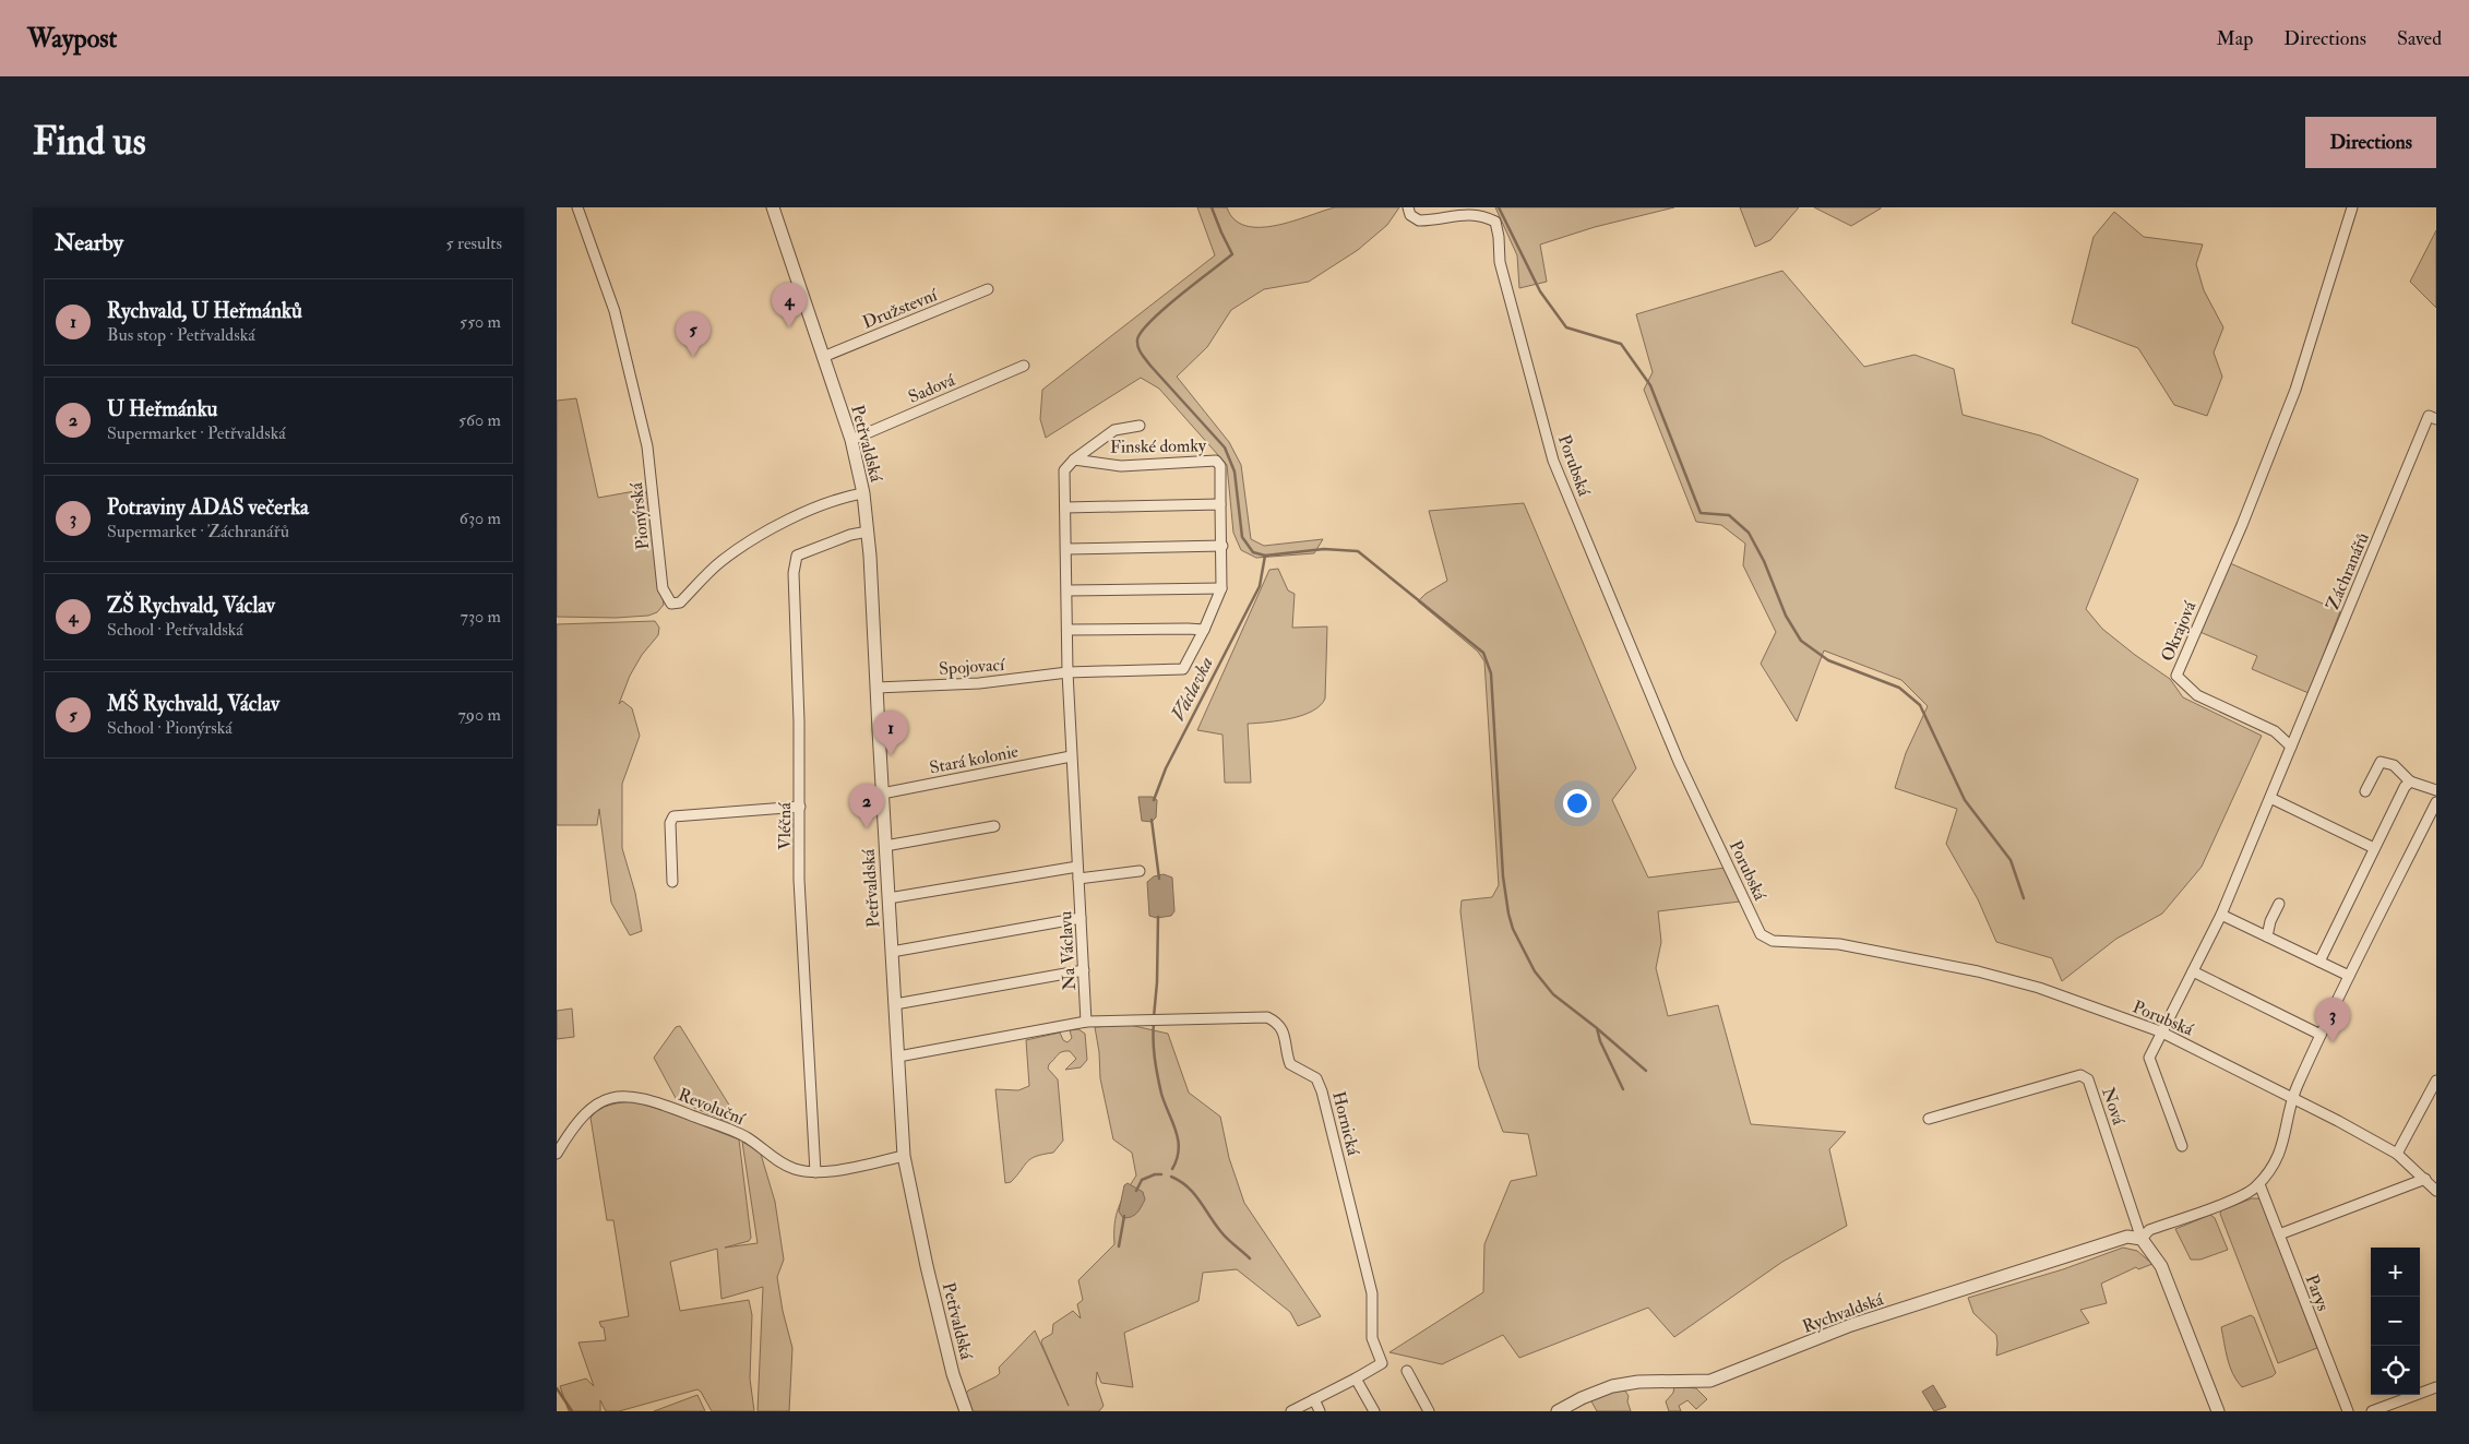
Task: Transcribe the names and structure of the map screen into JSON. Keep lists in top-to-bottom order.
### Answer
{
  "streets": {
    "street": [
      "Družstevní",
      "Sadová",
      "Petřvaldská",
      "Finské domky",
      "Porubská",
      "Pionýrská",
      "Záchranářů",
      "Okrajová",
      "Spojovací",
      "Stará kolonie",
      "Vléčná",
      "Na Václavu",
      "Revoluční",
      "Nová",
      "Hornická",
      "Parys",
      "Rychvaldská"
    ]
  },
  "crossings": [
    ["Družstevní", "Petřvaldská"],
    ["Sadová", "Petřvaldská"],
    ["Petřvaldská", "Pionýrská"],
    ["Petřvaldská", "Spojovací"],
    ["Petřvaldská", "Stará kolonie"],
    ["Petřvaldská", "Vléčná"],
    ["Petřvaldská", "Revoluční"],
    ["Petřvaldská", "Hornická"],
    ["Finské domky", "Spojovací"],
    ["Porubská", "Rychvaldská"],
    ["Záchranářů", "Okrajová"],
    ["Stará kolonie", "Na Václavu"],
    ["Vléčná", "Revoluční"],
    ["Na Václavu", "Hornická"],
    ["Nová", "Rychvaldská"],
    ["Parys", "Rychvaldská"]
  ],
  "water": ["Václavka"],
  "page": {
    "header": "Waypost",
    "nav": ["Map", "Directions", "Saved"],
    "buttons": "Directions",
    "title": "Find us",
    "heading": ["Nearby", "5 results"],
    "list": [
      {
        "mark": "1",
        "name": "Rychvald, U Heřmánků",
        "note": "Bus stop · Petřvaldská",
        "value": "550 m"
      },
      {
        "mark": "2",
        "name": "U Heřmánku",
        "note": "Supermarket · Petřvaldská",
        "value": "560 m"
      },
      {
        "mark": "3",
        "name": "Potraviny ADAS večerka",
        "note": "Supermarket · Záchranářů",
        "value": "630 m"
      },
      {
        "mark": "4",
        "name": "ZŠ Rychvald, Václav",
        "note": "School · Petřvaldská",
        "value": "730 m"
      },
      {
        "mark": "5",
        "name": "MŠ Rychvald, Václav",
        "note": "School · Pionýrská",
        "value": "790 m"
      }
    ],
    "pins": [
      "4",
      "5",
      "1",
      "2",
      "3"
    ],
    "map_buttons": ["+", "−"]
  }
}
